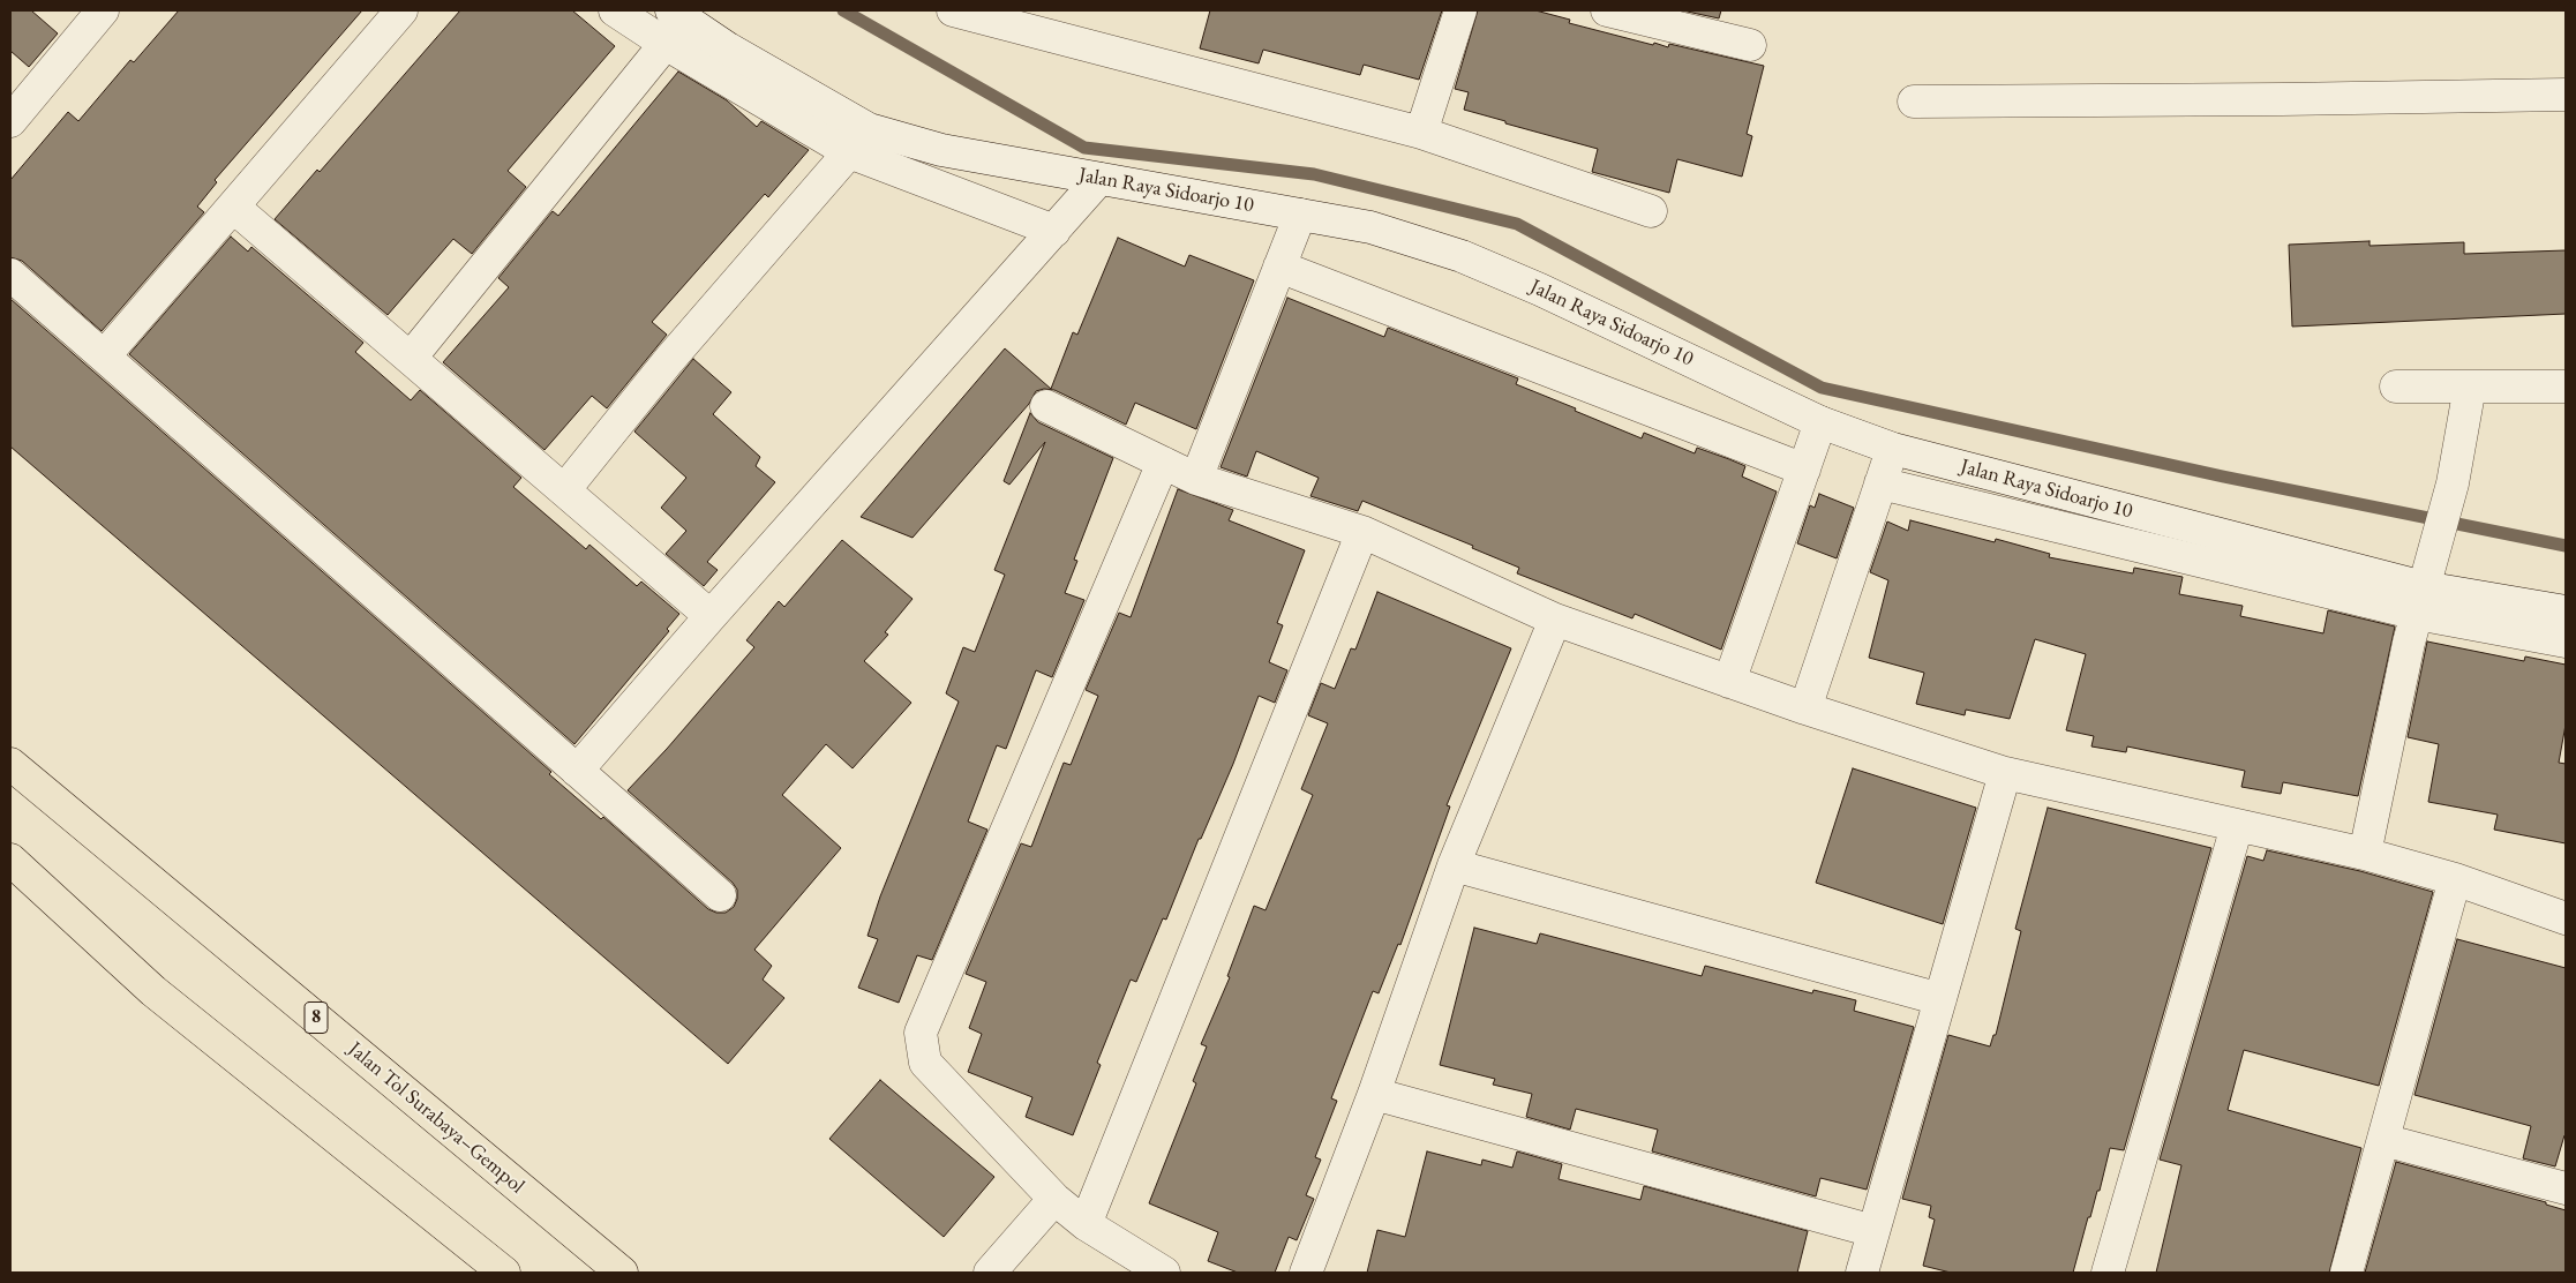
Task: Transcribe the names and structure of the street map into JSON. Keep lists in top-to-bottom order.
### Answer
{
  "streets": {
    "highway": ["8", "Jalan Tol Surabaya–Gempol"],
    "street": ["Jalan Raya Sidoarjo 10"]
  }
}
